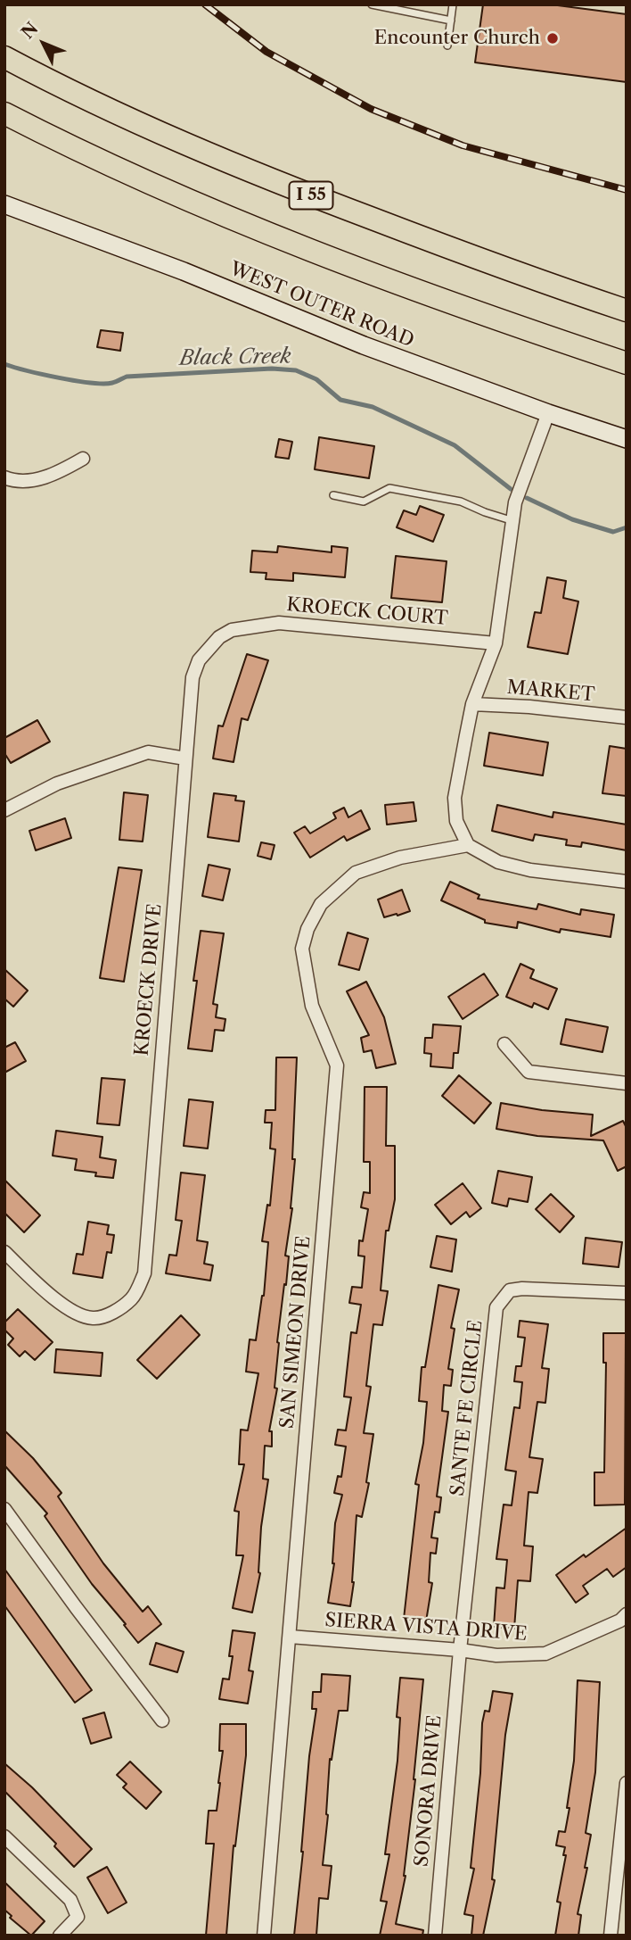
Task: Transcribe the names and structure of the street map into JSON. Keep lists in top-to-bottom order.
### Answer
{
  "streets": {
    "highway": ["I 55"],
    "street": [
      "WEST OUTER ROAD",
      "KROECK COURT",
      "MARKET",
      "KROECK DRIVE",
      "SAN SIMEON DRIVE",
      "SANTE FE CIRCLE",
      "SIERRA VISTA DRIVE",
      "SONORA DRIVE"
    ]
  },
  "crossings": [
    ["KROECK COURT", "KROECK DRIVE"],
    ["SAN SIMEON DRIVE", "SIERRA VISTA DRIVE"],
    ["SANTE FE CIRCLE", "SIERRA VISTA DRIVE"],
    ["SANTE FE CIRCLE", "SONORA DRIVE"],
    ["SIERRA VISTA DRIVE", "SONORA DRIVE"]
  ],
  "water": ["Black Creek"],
  "places": ["Encounter Church"],
  "north": "top left"
}
